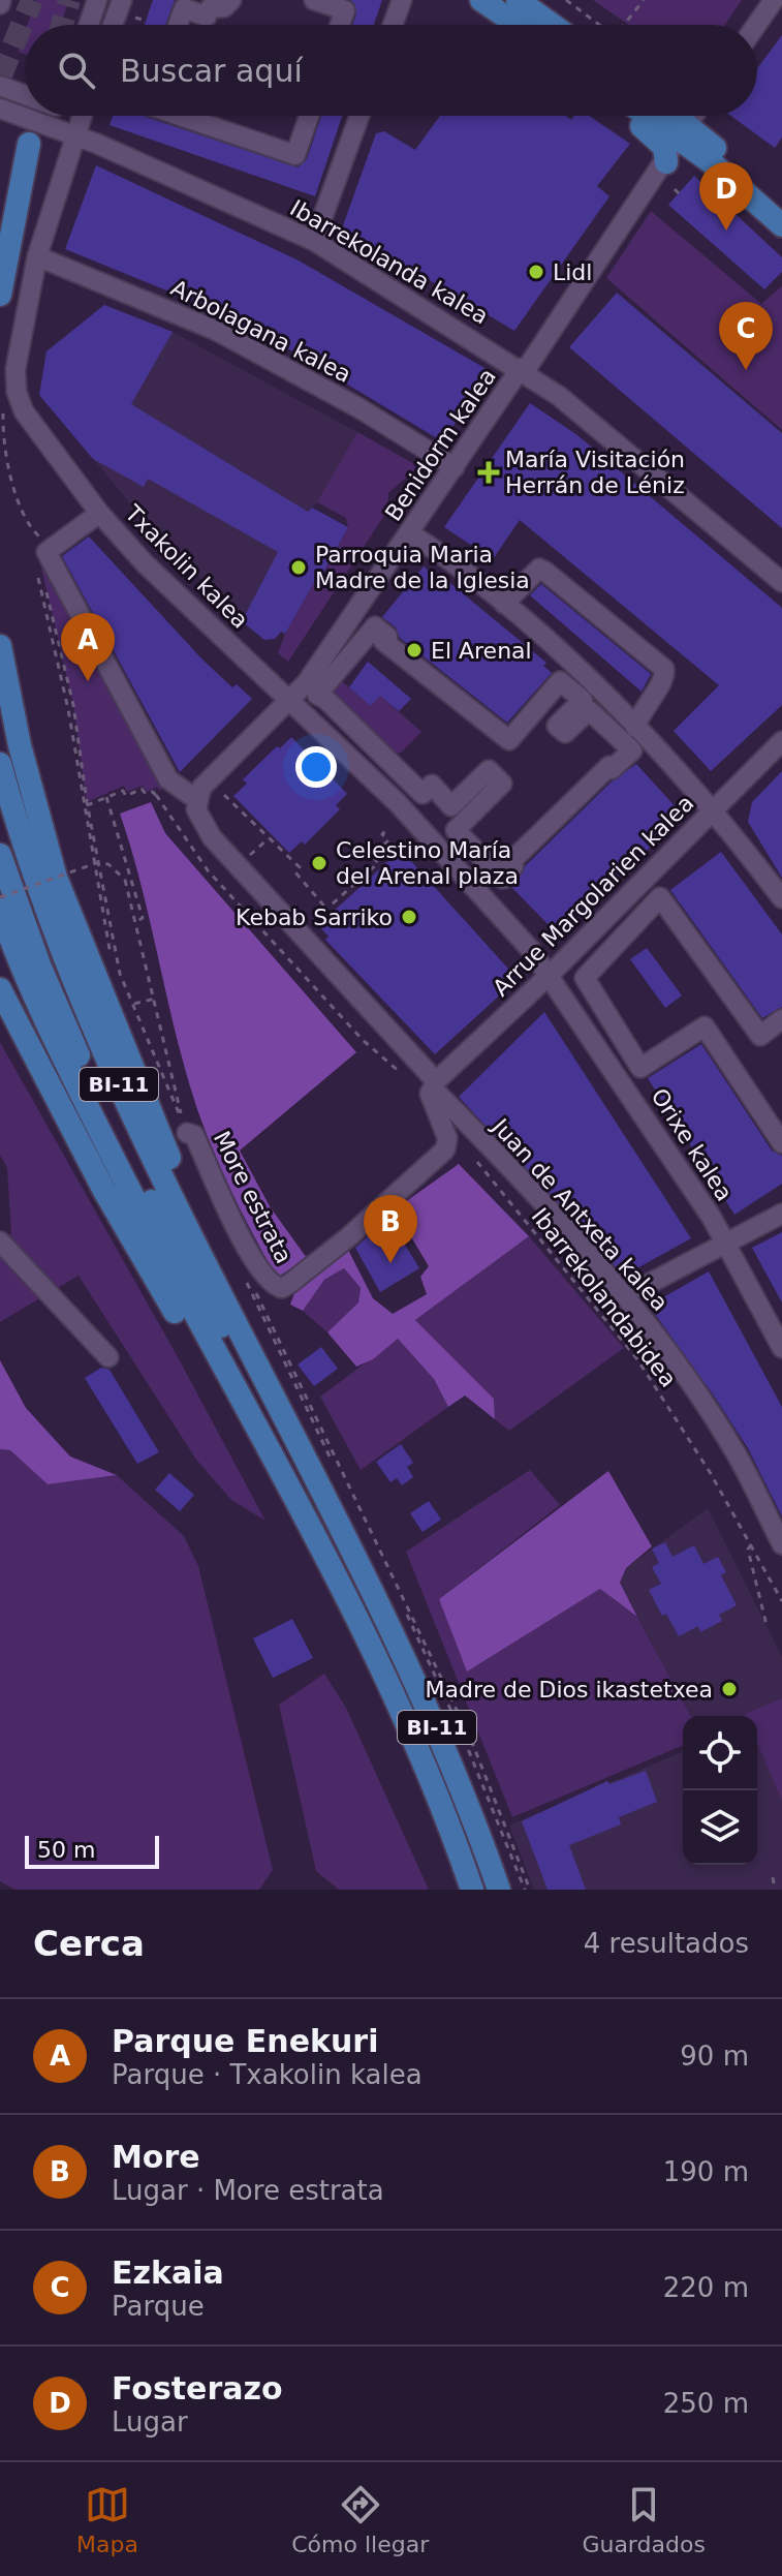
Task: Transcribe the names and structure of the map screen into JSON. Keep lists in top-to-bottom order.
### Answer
{
  "streets": {
    "main road": ["BI-11"],
    "street": [
      "Ibarrekolanda kalea",
      "Arbolagana kalea",
      "Benidorm kalea",
      "Txakolin kalea",
      "Arrue Margolarien kalea",
      "Orixe kalea",
      "More estrata",
      "Juan de Antxeta kalea"
    ],
    "path": ["Ibarrekolandabidea"]
  },
  "crossings": [
    ["Ibarrekolanda kalea", "Benidorm kalea"],
    ["Arbolagana kalea", "Benidorm kalea"],
    ["Benidorm kalea", "Txakolin kalea"],
    ["Benidorm kalea", "Juan de Antxeta kalea"],
    ["Txakolin kalea", "Arrue Margolarien kalea"],
    ["Txakolin kalea", "Orixe kalea"],
    ["Arrue Margolarien kalea", "Orixe kalea"],
    ["Arrue Margolarien kalea", "More estrata"],
    ["Arrue Margolarien kalea", "Juan de Antxeta kalea"],
    ["More estrata", "Juan de Antxeta kalea"]
  ],
  "places": {
    "other": [
      "Lidl",
      "Parroquia Maria Madre de la Iglesia",
      "El Arenal",
      "Celestino María del Arenal plaza",
      "Kebab Sarriko",
      "Madre de Dios ikastetxea"
    ],
    "health": ["María Visitación Herrán de Léniz"]
  },
  "scale_bar": "50 m",
  "page": {
    "search": "Buscar aquí",
    "pins": [
      "D",
      "C",
      "A",
      "B"
    ],
    "scale": "50 m",
    "heading": ["Cerca", "4 resultados"],
    "list": [
      {
        "mark": "A",
        "name": "Parque Enekuri",
        "note": "Parque · Txakolin kalea",
        "value": "90 m"
      },
      {
        "mark": "B",
        "name": "More",
        "note": "Lugar · More estrata",
        "value": "190 m"
      },
      {
        "mark": "C",
        "name": "Ezkaia",
        "note": "Parque",
        "value": "220 m"
      },
      {
        "mark": "D",
        "name": "Fosterazo",
        "note": "Lugar",
        "value": "250 m"
      }
    ],
    "nav": ["Mapa", "Cómo llegar", "Guardados"]
  }
}
